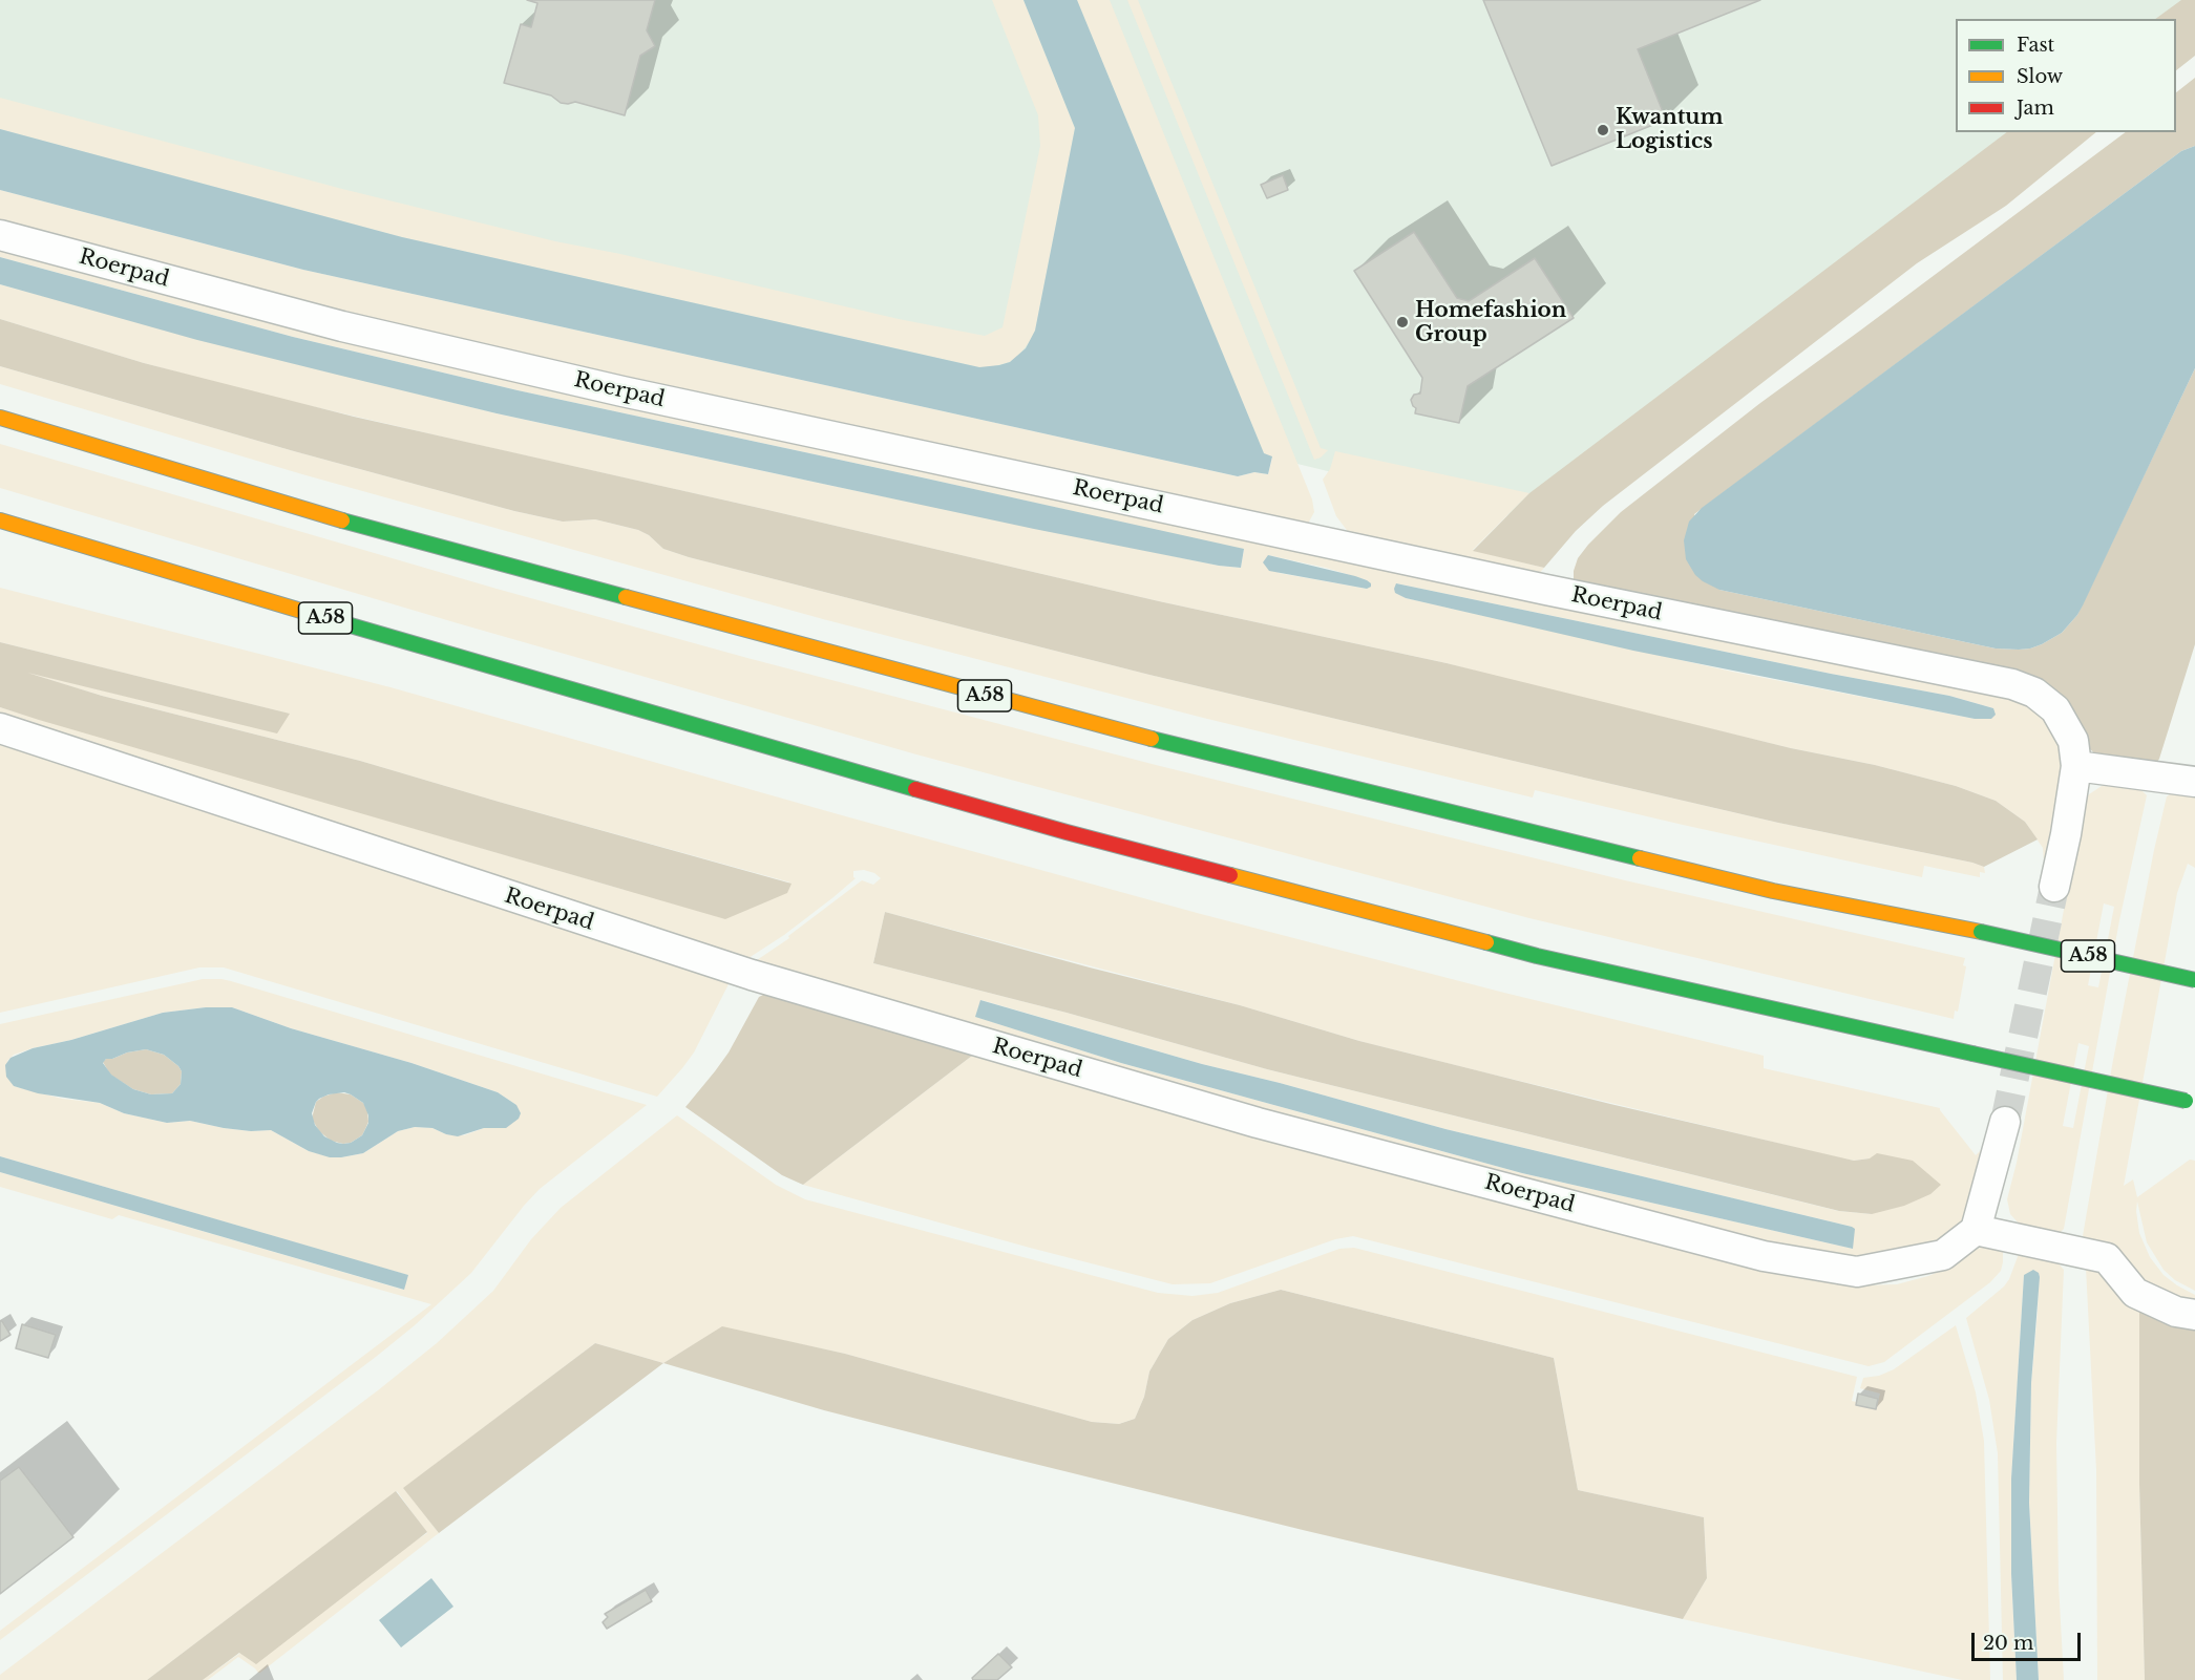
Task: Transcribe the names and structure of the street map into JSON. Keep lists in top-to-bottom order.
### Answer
{
  "streets": {
    "highway": ["A58"],
    "street": ["Roerpad"]
  },
  "places": ["Kwantum Logistics", "Homefashion Group"],
  "legend": ["Fast", "Slow", "Jam"],
  "scale_bar": "20 m"
}
